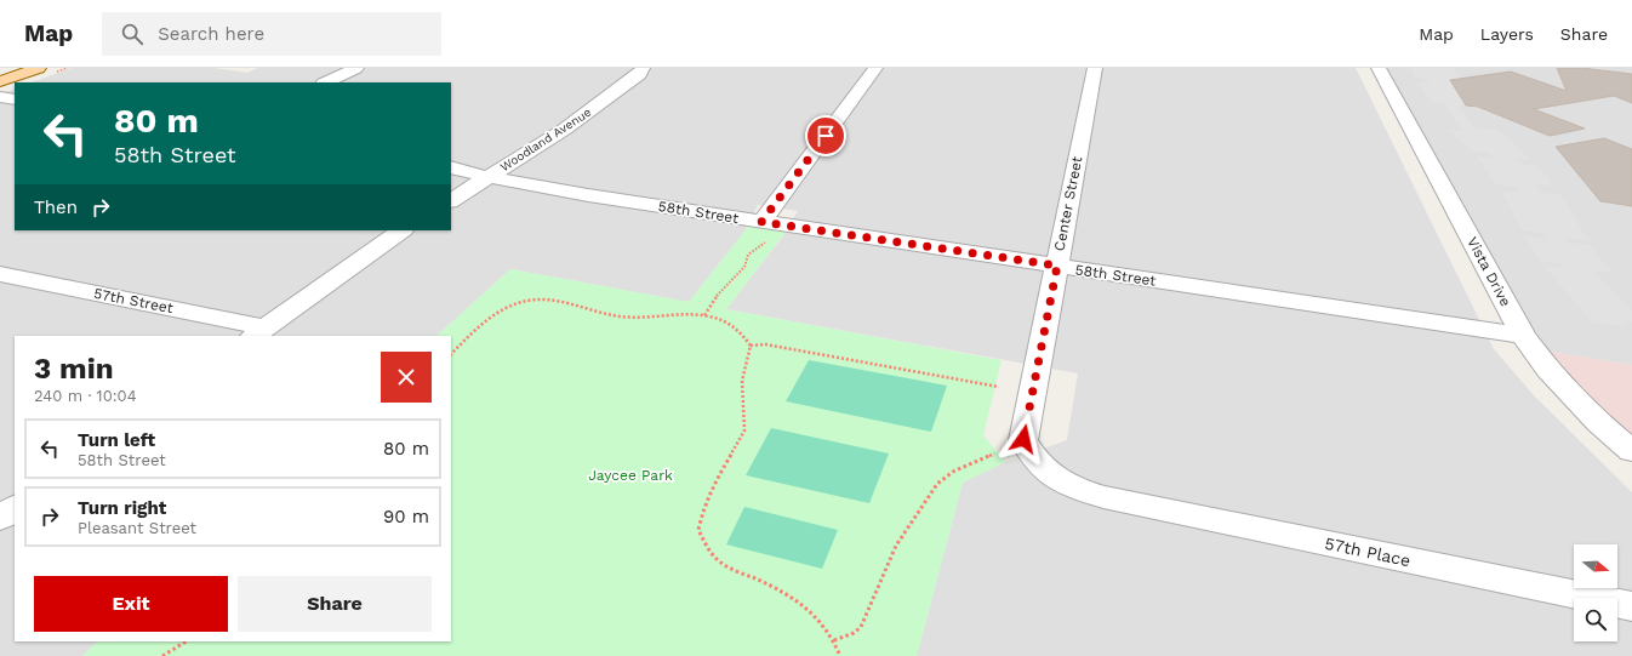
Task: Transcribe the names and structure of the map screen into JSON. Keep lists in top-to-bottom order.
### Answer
{
  "streets": {
    "street": [
      "Woodland Avenue",
      "Center Street",
      "58th Street",
      "Vista Drive",
      "57th Street",
      "57th Place"
    ]
  },
  "crossings": [
    ["Woodland Avenue", "58th Street"],
    ["Center Street", "58th Street"],
    ["Center Street", "57th Place"],
    ["58th Street", "Vista Drive"]
  ],
  "parks": ["Jaycee Park"],
  "north": "right",
  "page": {
    "header": "Map",
    "search": "Search here",
    "nav": ["Map", "Layers", "Share"],
    "turn": ["80 m", "58th Street"],
    "then": "Then",
    "heading": ["3 min", "240 m · 10:04"],
    "list": [
      {
        "name": "Turn left",
        "note": "58th Street",
        "value": "80 m"
      },
      {
        "name": "Turn right",
        "note": "Pleasant Street",
        "value": "90 m"
      }
    ],
    "buttons": ["Exit", "Share"]
  }
}
